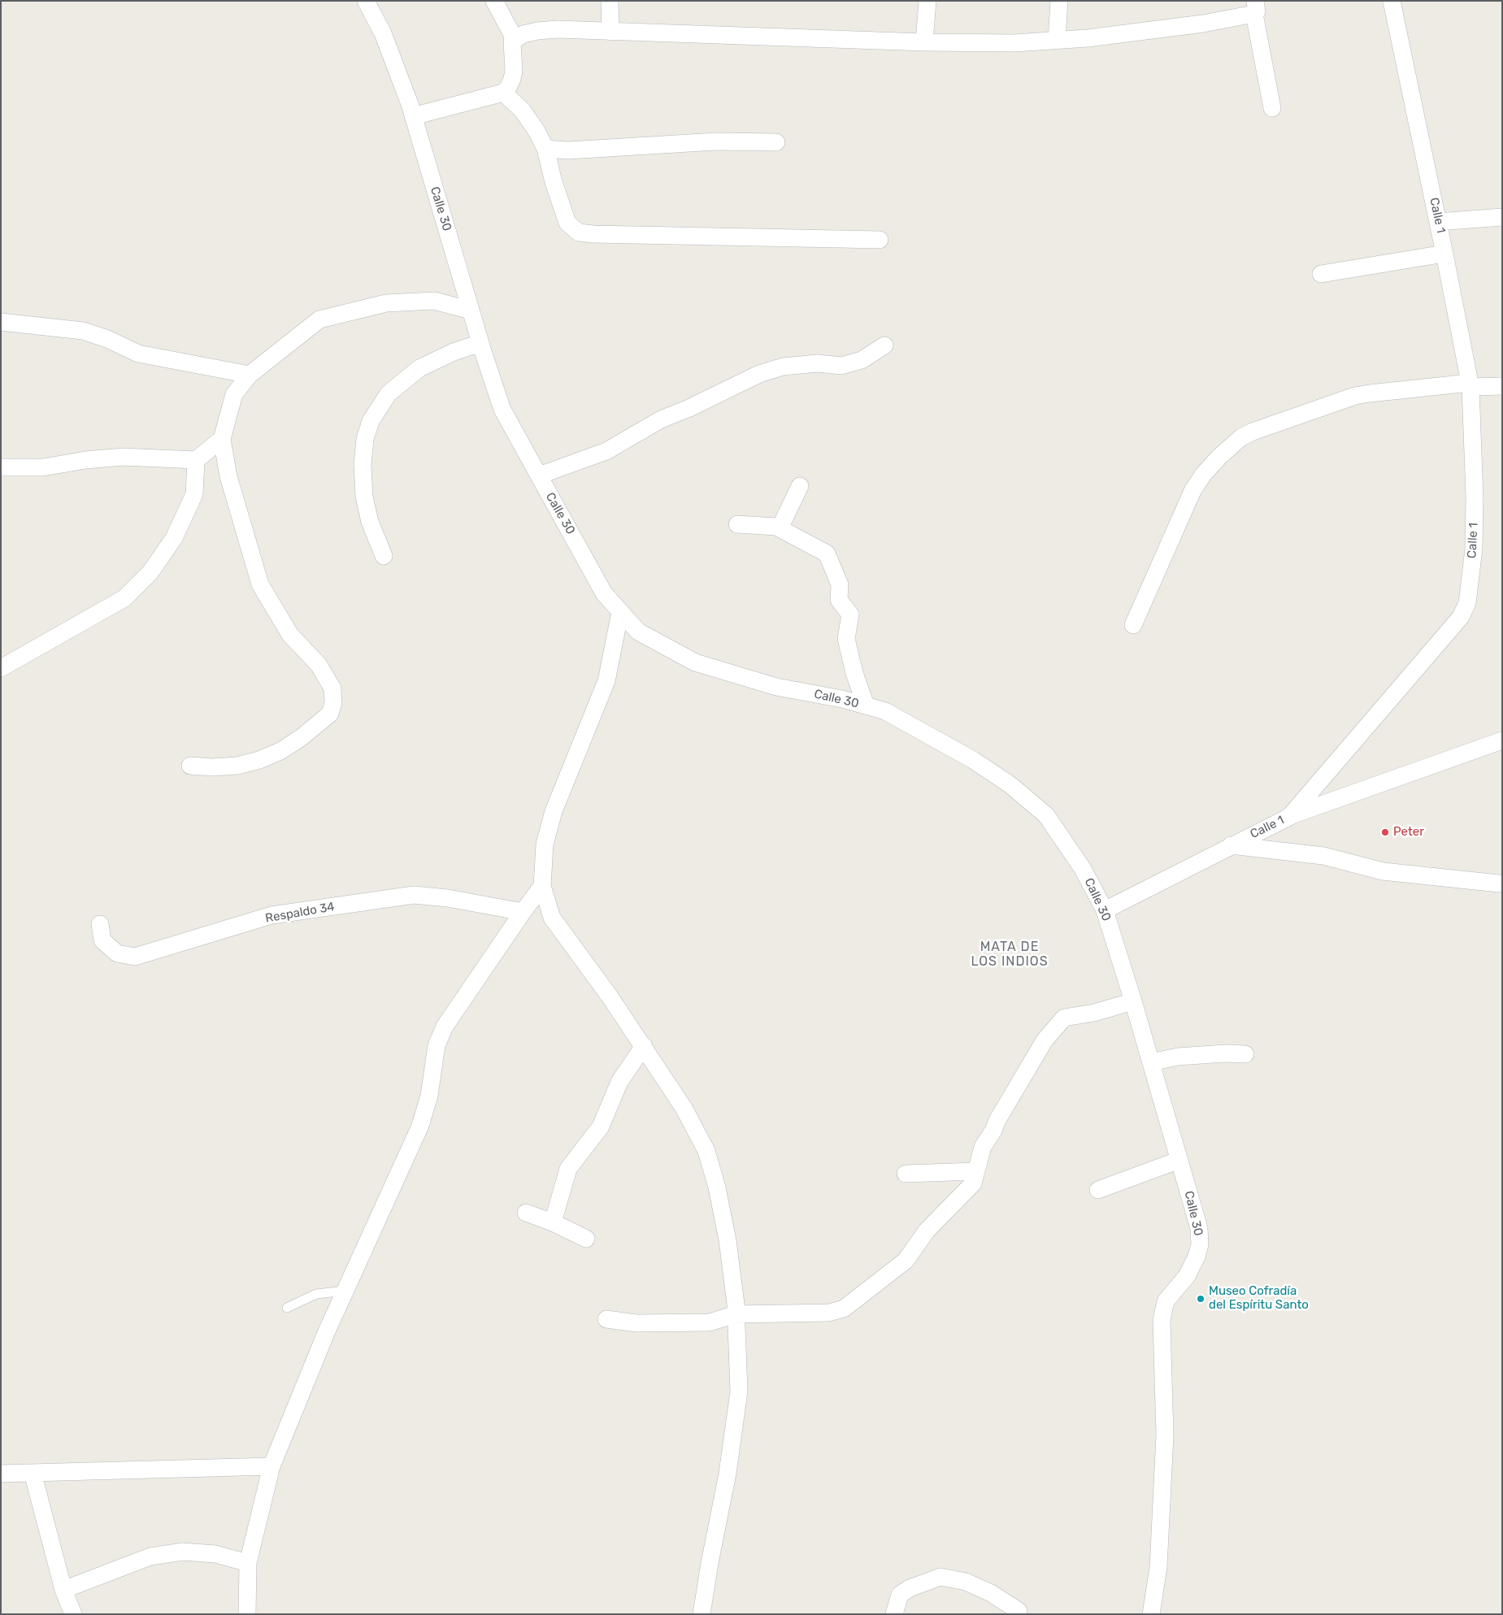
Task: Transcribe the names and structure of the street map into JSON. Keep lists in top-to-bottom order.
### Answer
{
  "streets": {
    "street": ["Calle 30", "Calle 1", "Respaldo 34"]
  },
  "crossings": [
    ["Calle 30", "Calle 1"]
  ],
  "districts": ["MATA DE LOS INDIOS"],
  "places": ["Peter", "Museo Cofradía del Espíritu Santo"]
}
